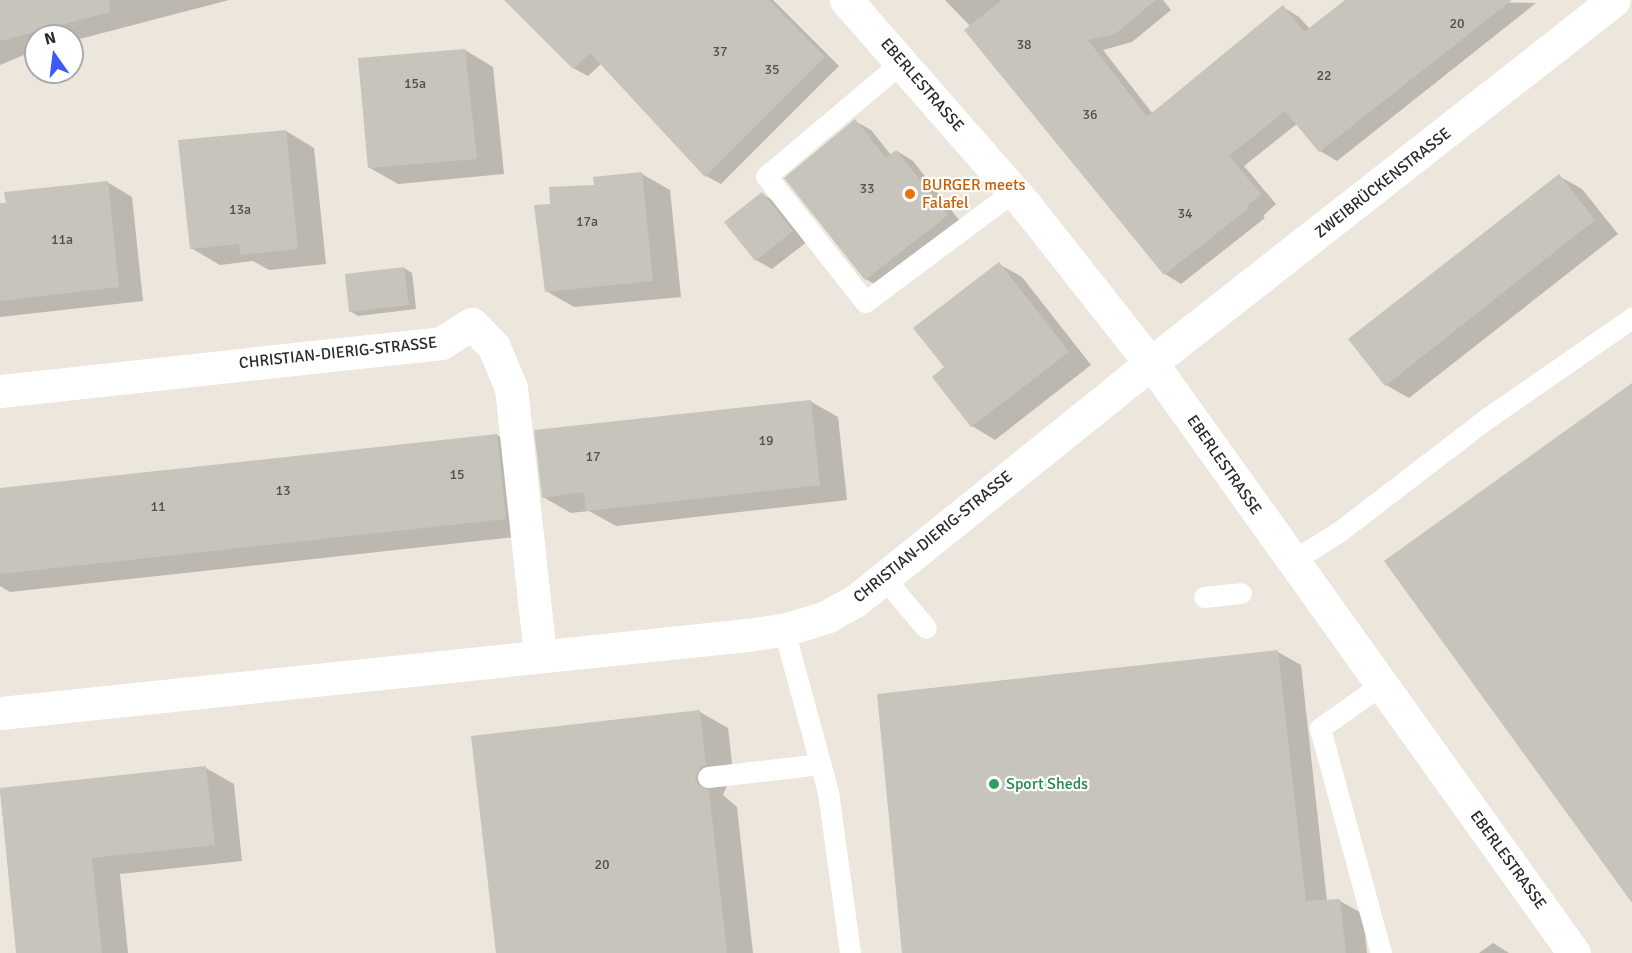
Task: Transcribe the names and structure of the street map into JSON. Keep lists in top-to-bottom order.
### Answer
{
  "streets": {
    "street": ["EBERLESTRASSE", "ZWEIBRÜCKENSTRASSE", "CHRISTIAN-DIERIG-STRASSE"]
  },
  "crossings": [
    ["EBERLESTRASSE", "ZWEIBRÜCKENSTRASSE"],
    ["EBERLESTRASSE", "CHRISTIAN-DIERIG-STRASSE"],
    ["ZWEIBRÜCKENSTRASSE", "CHRISTIAN-DIERIG-STRASSE"]
  ],
  "places": ["BURGER meets Falafel", "Sport Sheds"],
  "house_numbers": [
    "20",
    "38",
    "37",
    "35",
    "22",
    "15a",
    "36",
    "33",
    "13a",
    "34",
    "17a",
    "11a",
    "19",
    "17",
    "15",
    "13",
    "11",
    "20"
  ],
  "north": "top"
}
